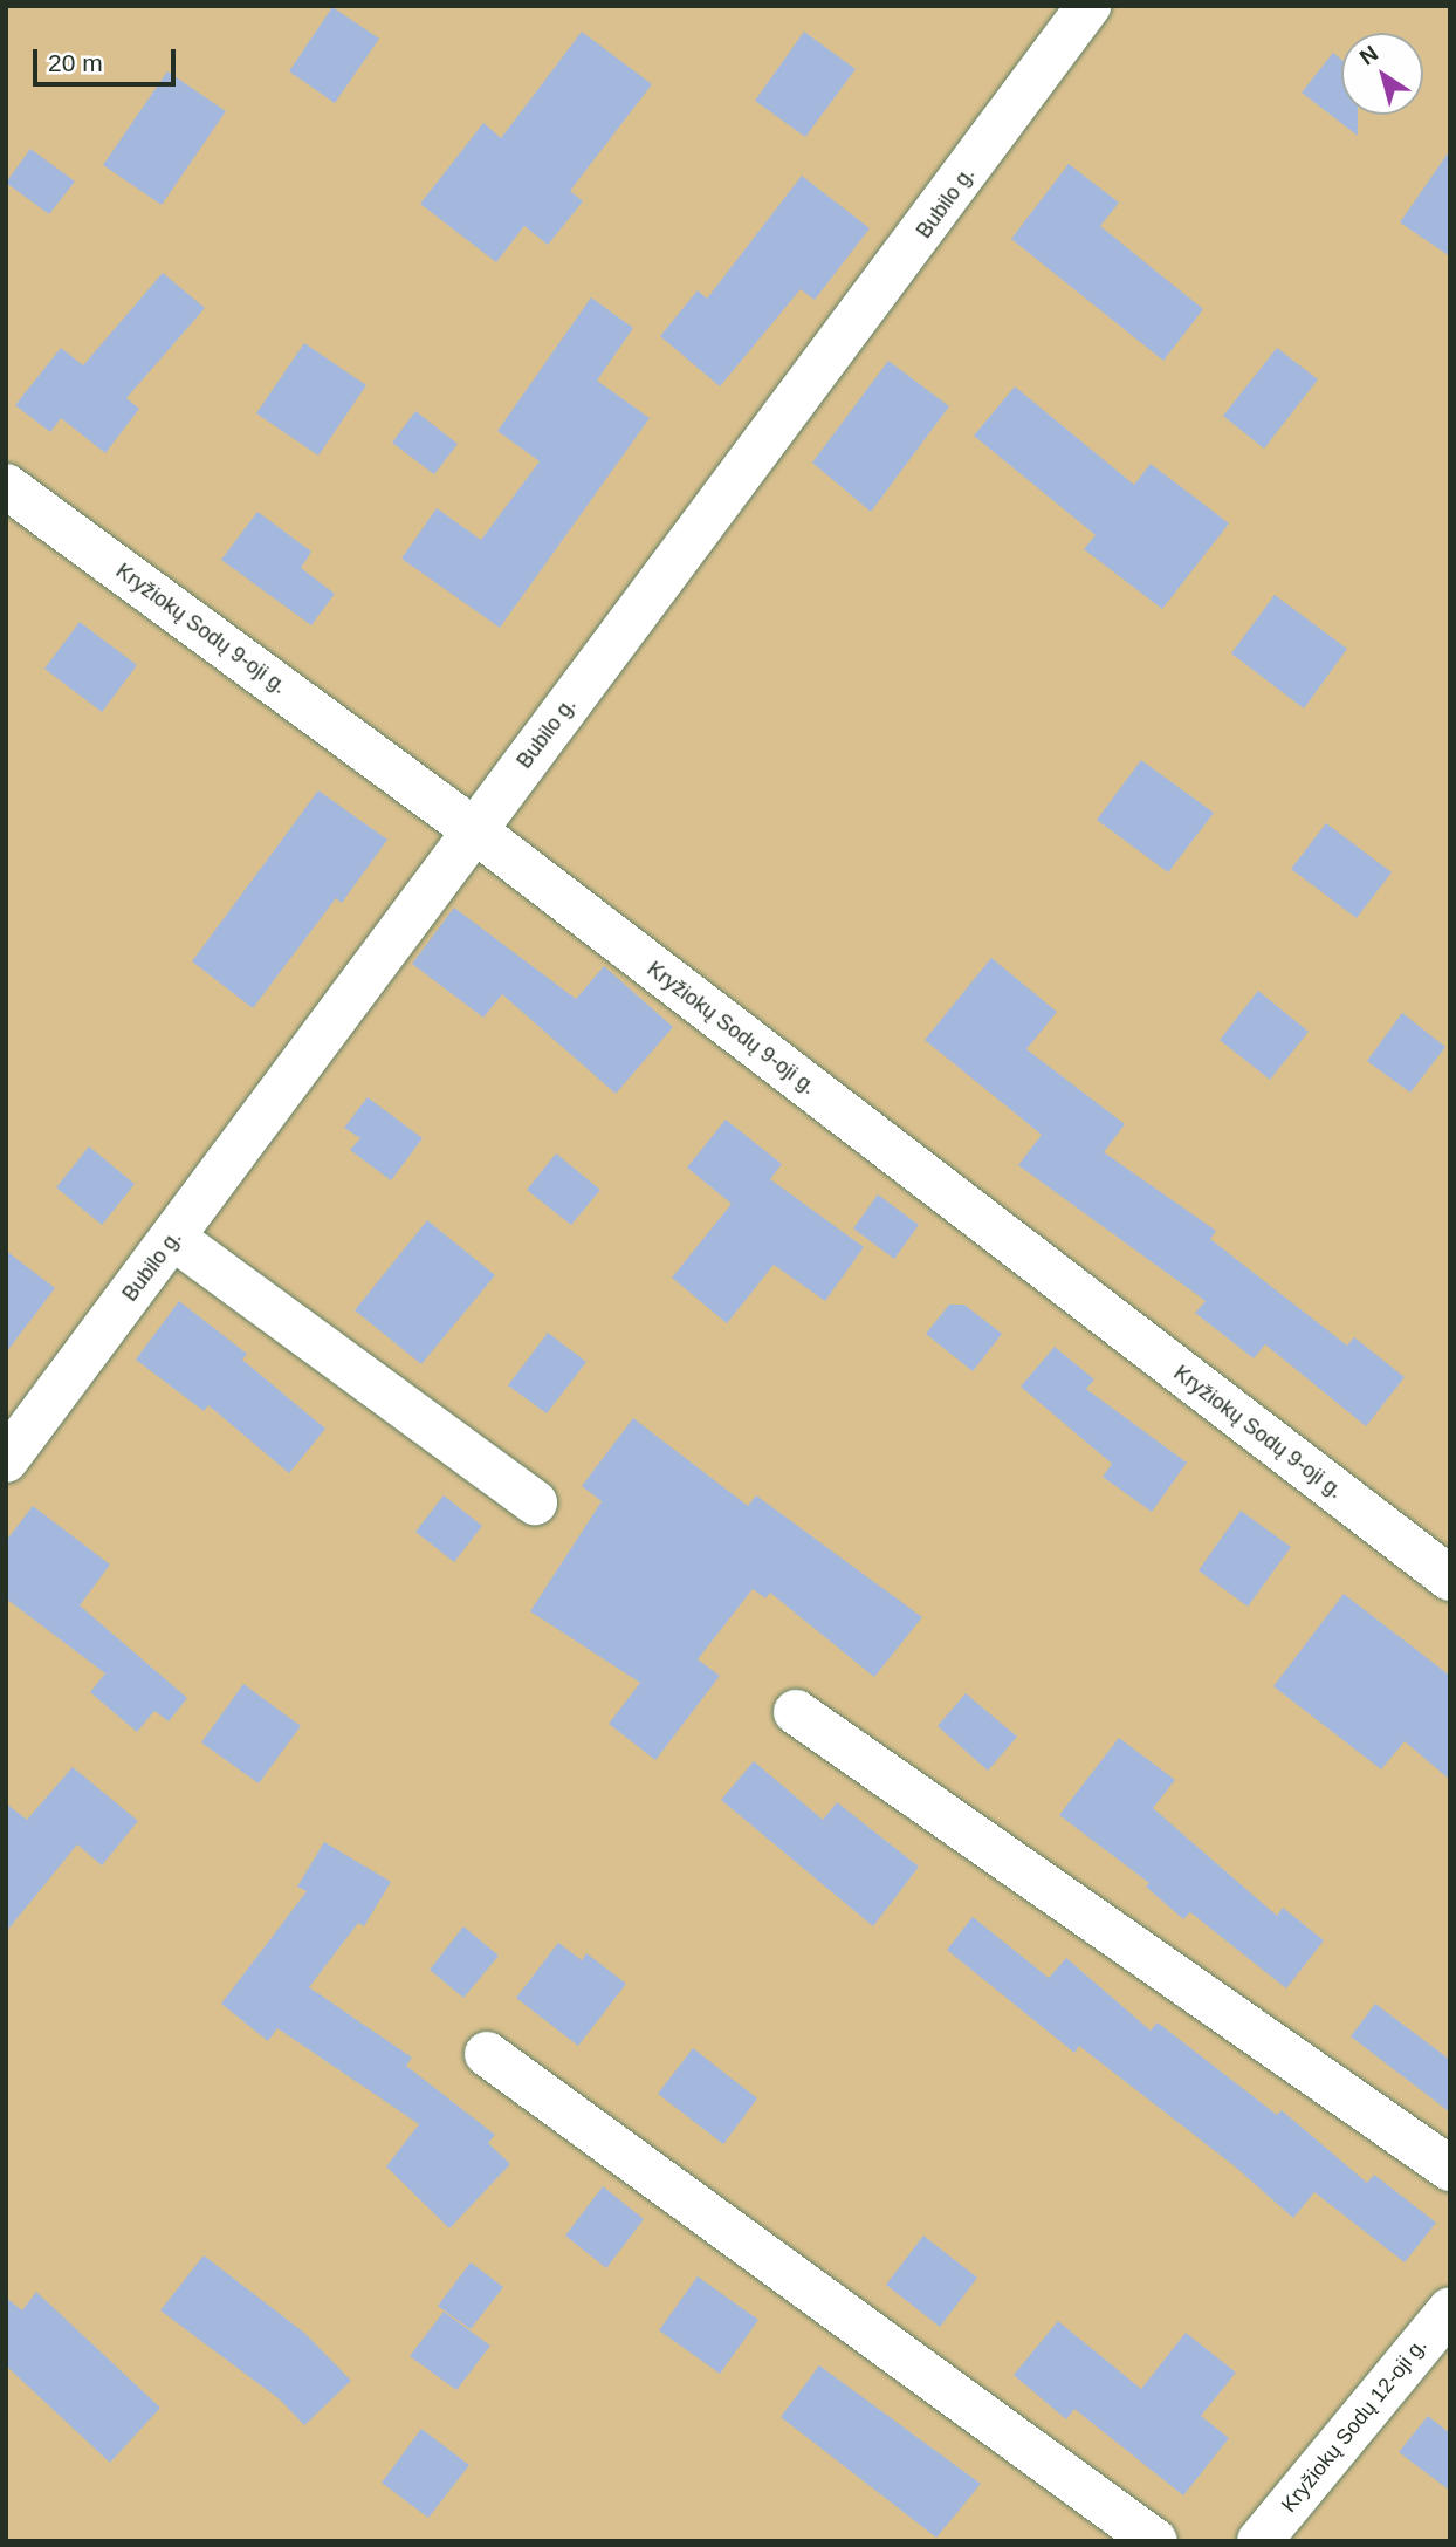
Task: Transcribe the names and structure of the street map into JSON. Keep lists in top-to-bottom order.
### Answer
{
  "streets": {
    "street": ["Bubilo g.", "Kryžiokų Sodų 9-oji g.", "Kryžiokų Sodų 12-oji g."]
  },
  "crossings": [
    ["Bubilo g.", "Kryžiokų Sodų 9-oji g."]
  ],
  "scale_bar": "20 m",
  "north": "top left"
}
